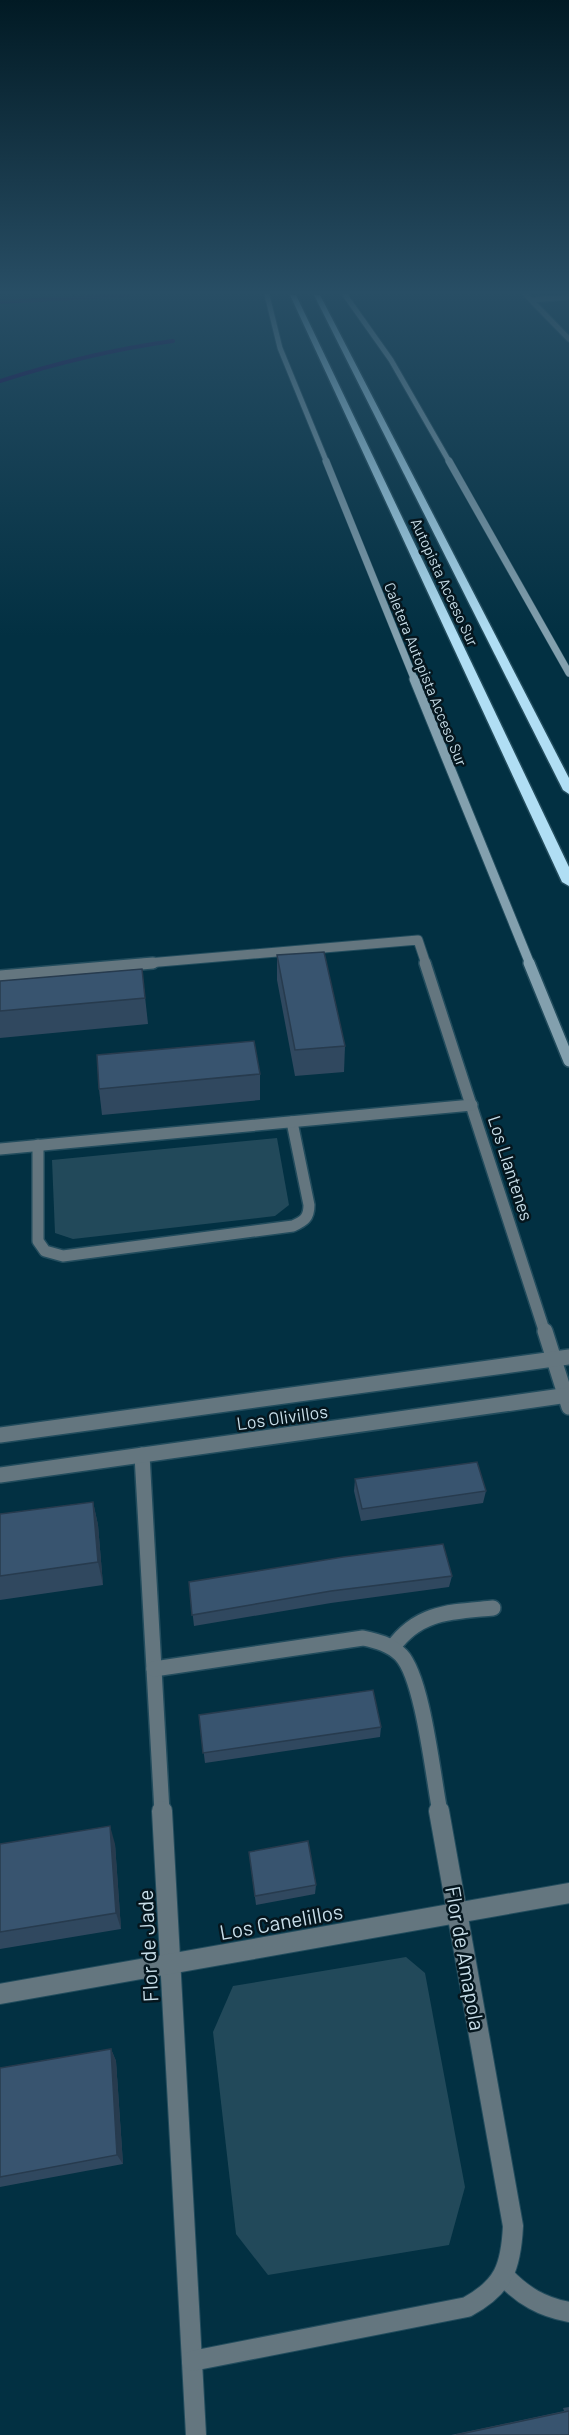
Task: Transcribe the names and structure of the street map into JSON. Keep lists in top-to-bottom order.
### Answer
{
  "streets": {
    "highway": ["Autopista Acceso Sur"],
    "main road": ["Caletera Autopista Acceso Sur"],
    "street": [
      "Los Llantenes",
      "Los Olivillos",
      "Los Canelillos",
      "Flor de Jade",
      "Flor de Amapola"
    ]
  },
  "crossings": [
    ["Los Llantenes", "Los Olivillos"],
    ["Los Olivillos", "Flor de Jade"],
    ["Los Canelillos", "Flor de Jade"],
    ["Los Canelillos", "Flor de Amapola"],
    ["Flor de Jade", "Flor de Amapola"]
  ]
}
